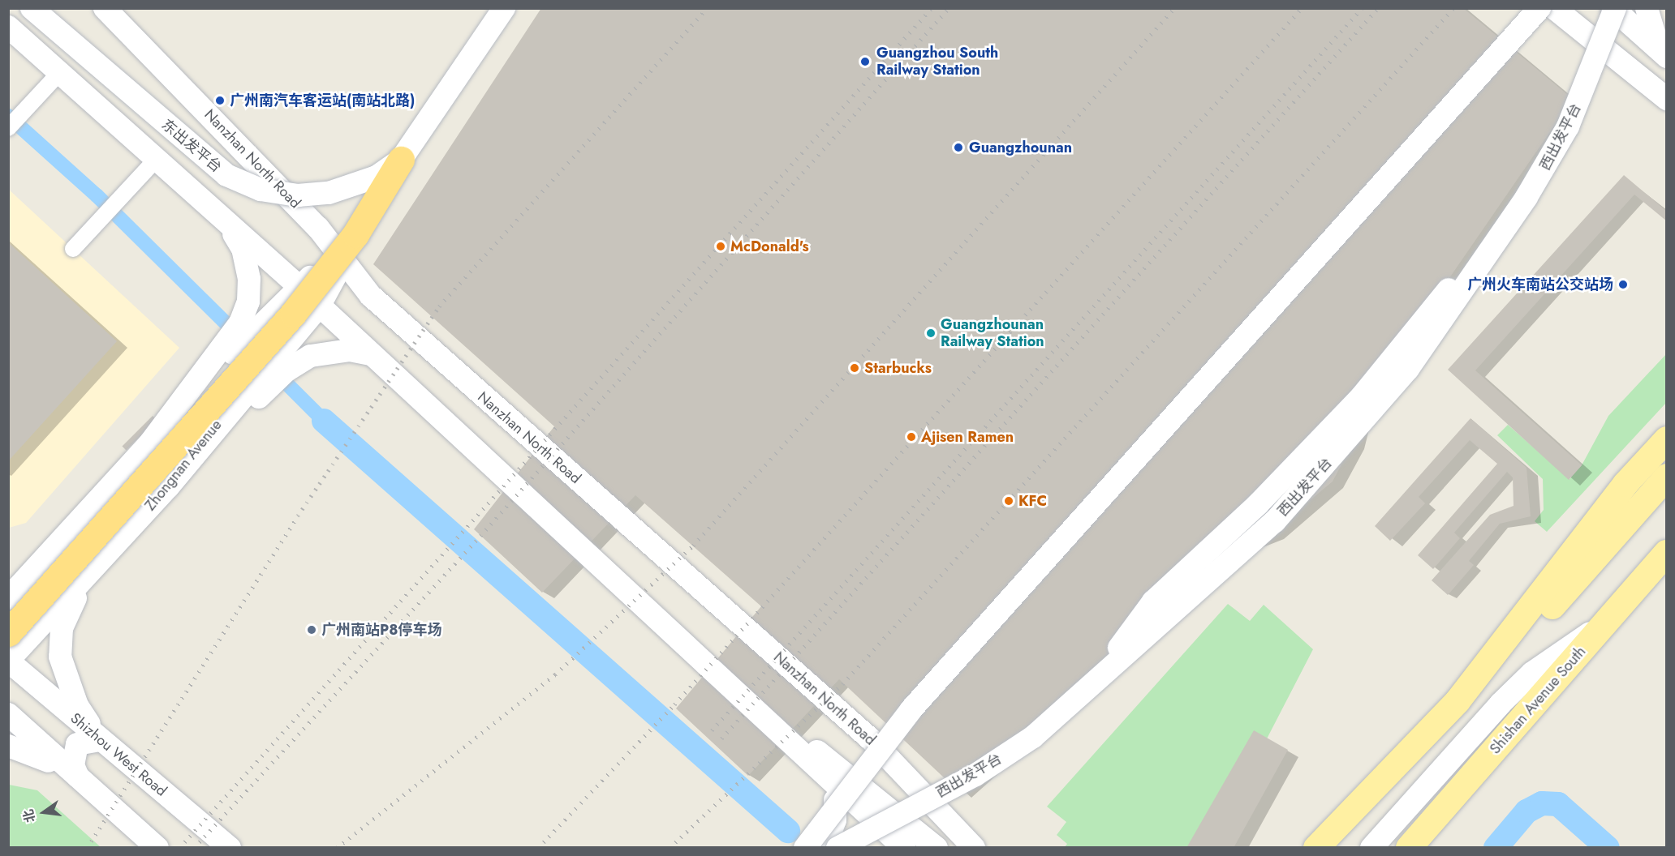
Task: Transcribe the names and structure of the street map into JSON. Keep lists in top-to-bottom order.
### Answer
{
  "streets": {
    "main road": ["Shishan Avenue South"],
    "street": [
      "西出发平台",
      "东出发平台",
      "Nanzhan North Road",
      "Zhongnan Avenue",
      "Shizhou West Road"
    ]
  },
  "crossings": [
    ["Nanzhan North Road", "Zhongnan Avenue"],
    ["Zhongnan Avenue", "Shizhou West Road"]
  ],
  "places": [
    "Guangzhou South Railway Station",
    "广州南汽车客运站(南站北路)",
    "Guangzhounan",
    "McDonald's",
    "广州火车南站公交站场",
    "Guangzhounan Railway Station",
    "Starbucks",
    "Ajisen Ramen",
    "KFC",
    "广州南站P8停车场"
  ],
  "north": "left"
}
